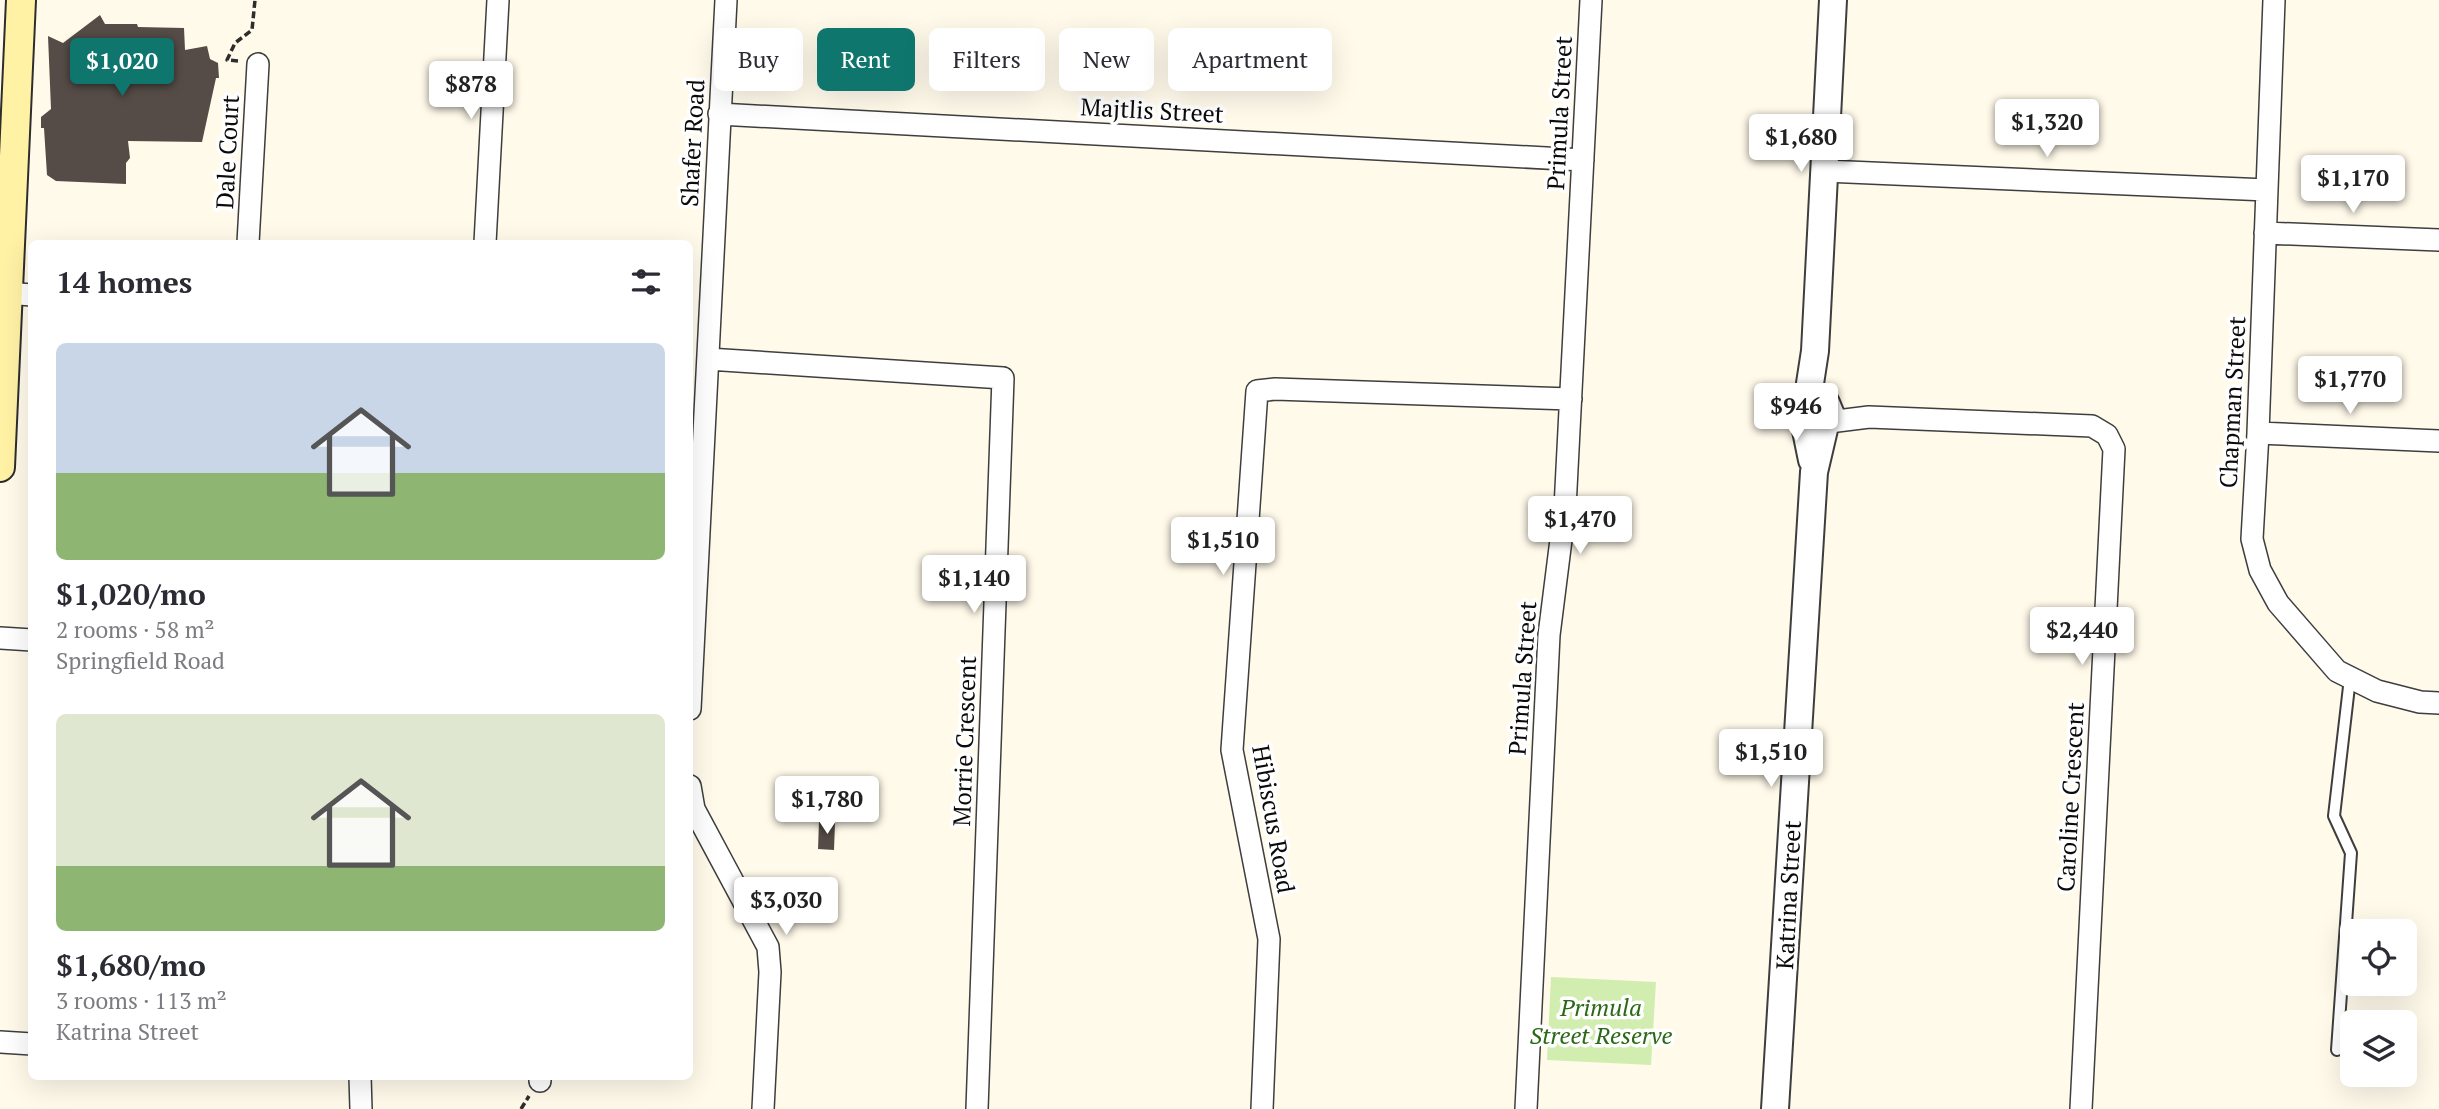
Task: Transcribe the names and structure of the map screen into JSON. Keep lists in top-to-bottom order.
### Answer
{
  "streets": {
    "street": [
      "Majtlis Street",
      "Primula Street",
      "Shafer Road",
      "Dale Court",
      "Chapman Street",
      "Morrie Crescent",
      "Caroline Crescent",
      "Hibiscus Road",
      "Katrina Street"
    ]
  },
  "crossings": [
    ["Majtlis Street", "Primula Street"],
    ["Majtlis Street", "Shafer Road"],
    ["Primula Street", "Hibiscus Road"],
    ["Shafer Road", "Morrie Crescent"],
    ["Caroline Crescent", "Katrina Street"]
  ],
  "parks": ["Primula Street Reserve"],
  "page": {
    "chip": [
      "Buy",
      "Rent",
      "Filters",
      "New",
      "Apartment"
    ],
    "price": [
      "$1,020",
      "$878",
      "$1,320",
      "$1,680",
      "$1,170",
      "$1,770",
      "$946",
      "$1,470",
      "$1,510",
      "$1,140",
      "$2,440",
      "$1,510",
      "$1,780",
      "$3,030"
    ],
    "heading": "14 homes",
    "list": [
      {
        "name": "$1,020/mo",
        "note": "2 rooms · 58 m² · Springfield Road"
      },
      {
        "name": "$1,680/mo",
        "note": "3 rooms · 113 m² · Katrina Street"
      }
    ]
  }
}
